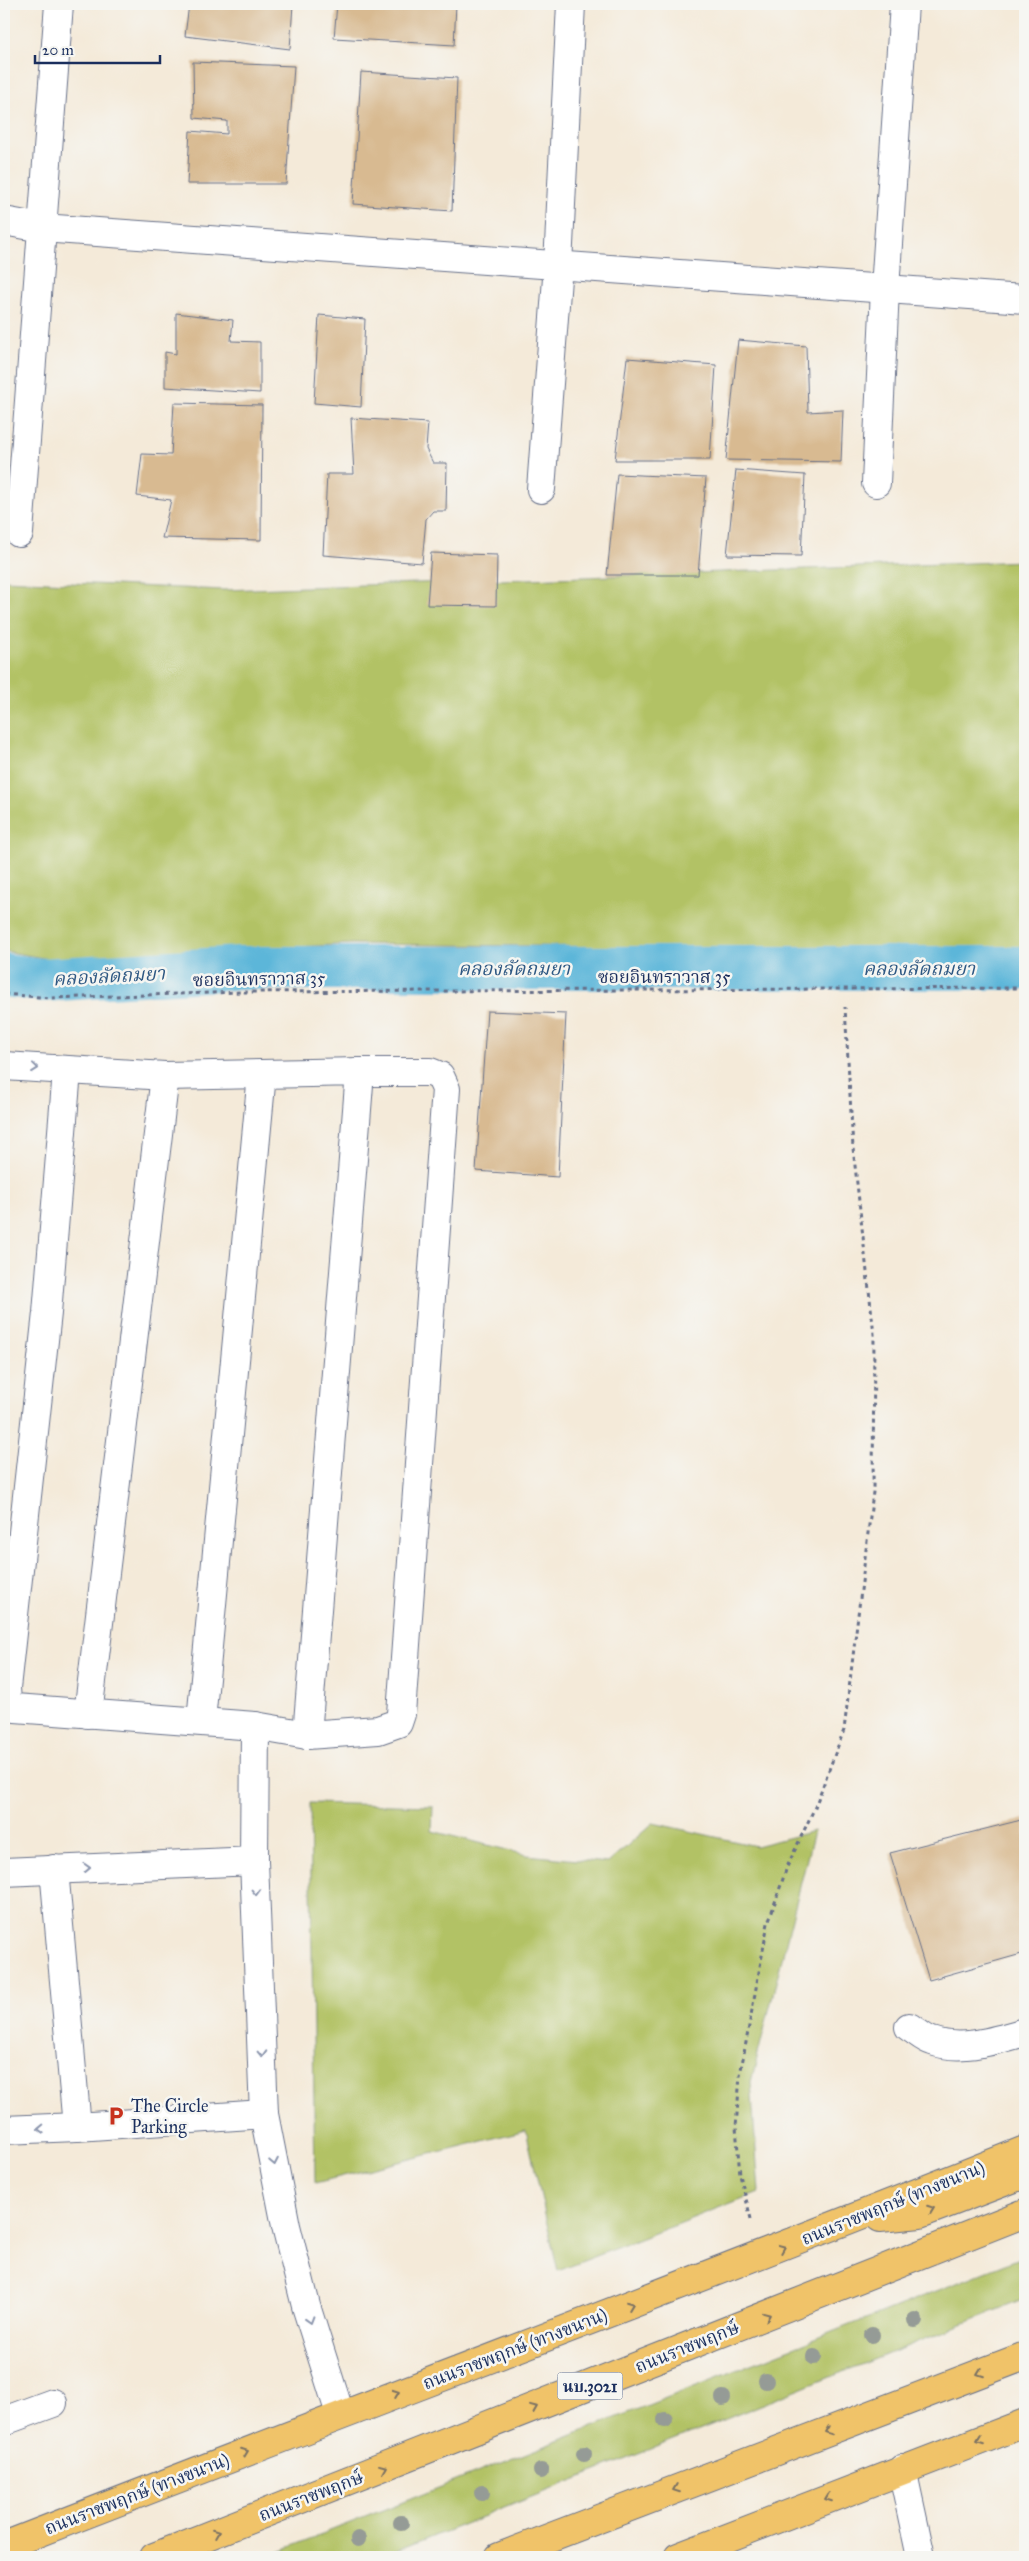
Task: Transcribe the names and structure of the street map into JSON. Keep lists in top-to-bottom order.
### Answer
{
  "streets": {
    "main road": ["ถนนราชพฤกษ์ (ทางขนาน)", "ถนนราชพฤกษ์", "นบ.3021"],
    "path": ["ซอยอินทราวาส 35"]
  },
  "water": ["คลองลัดถมยา"],
  "places": {
    "parking": ["The Circle Parking"]
  },
  "scale_bar": "20 m"
}
